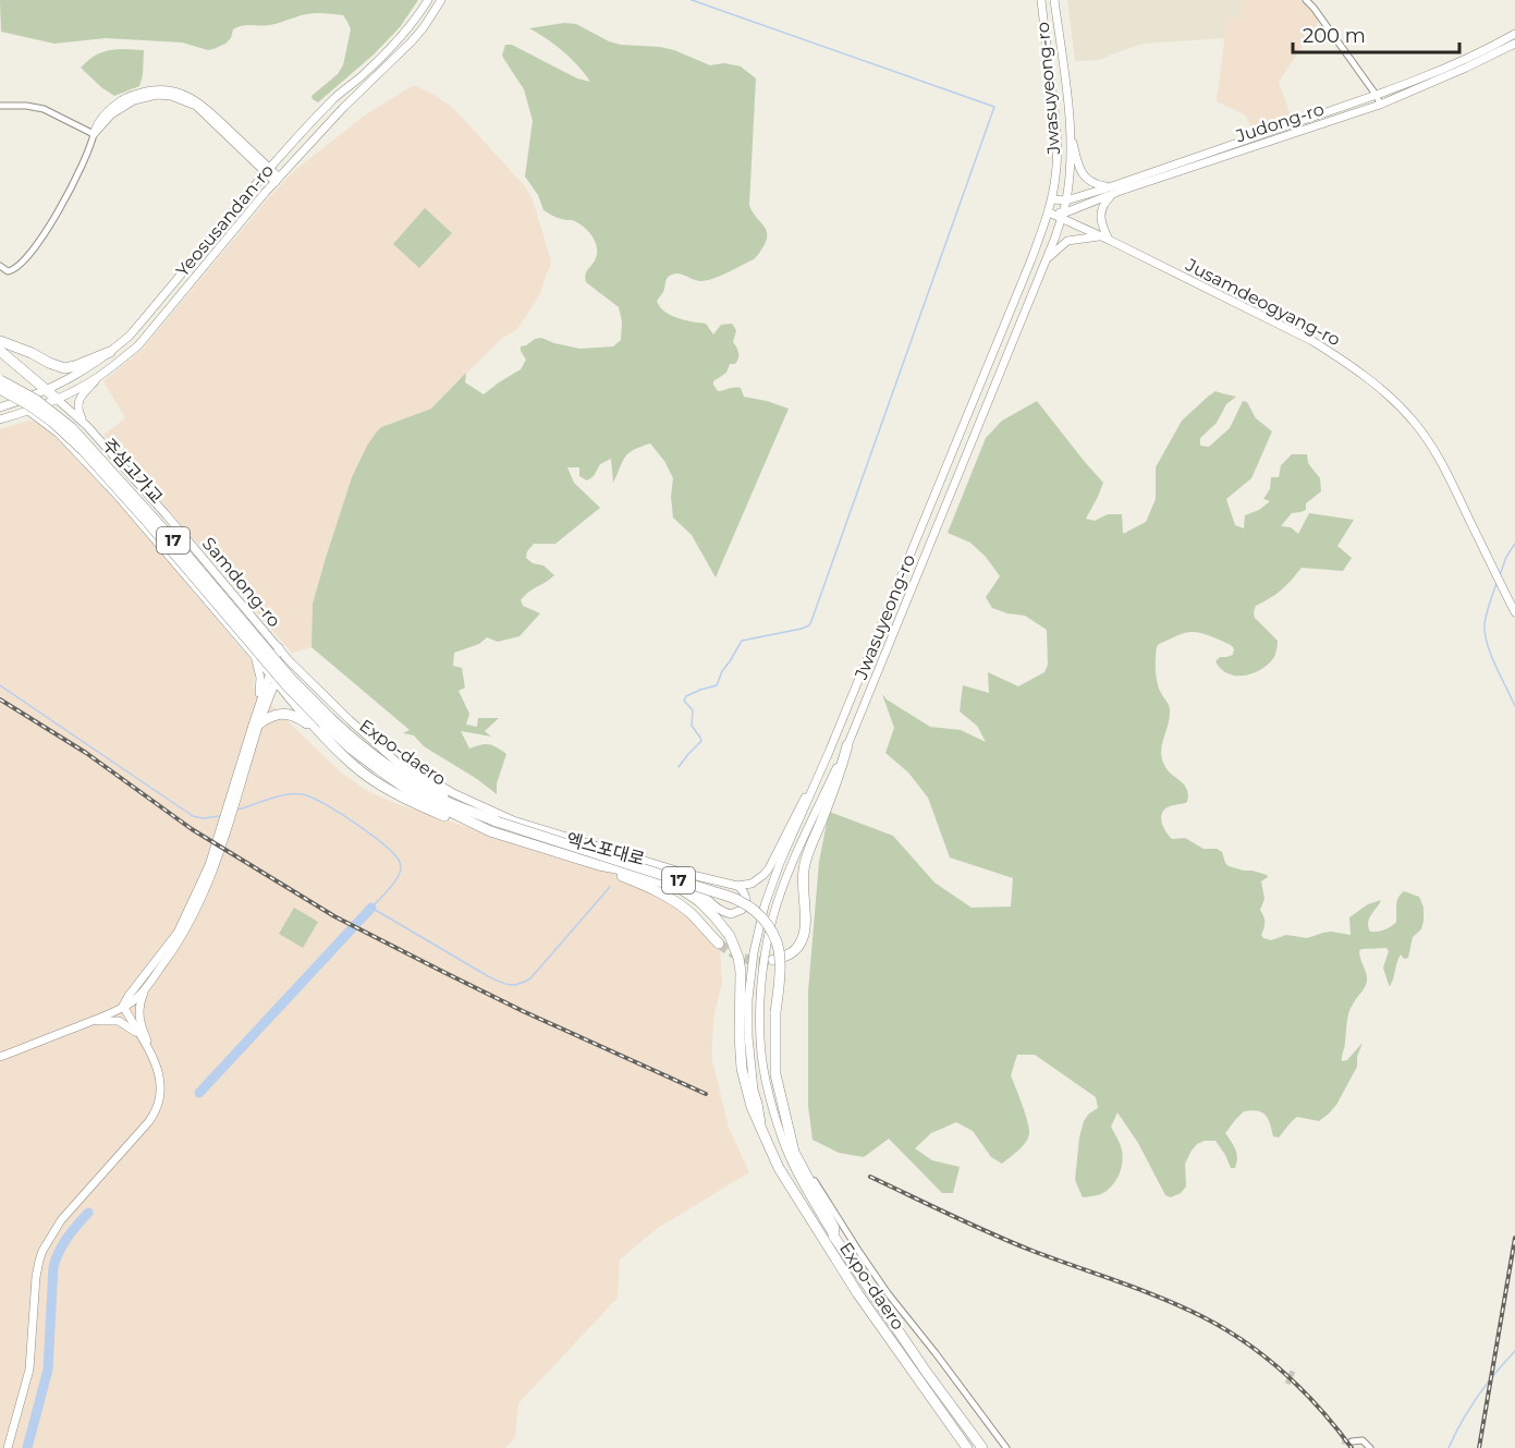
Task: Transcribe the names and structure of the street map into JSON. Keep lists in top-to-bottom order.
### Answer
{
  "streets": {
    "highway": [
      "주삼고가교",
      "17",
      "Expo-daero",
      "엑스포대로"
    ],
    "street": [
      "Jwasuyeong-ro",
      "Judong-ro",
      "Yeosusandan-ro",
      "Jusamdeogyang-ro",
      "Samdong-ro"
    ]
  },
  "crossings": [
    ["Jwasuyeong-ro", "Judong-ro"],
    ["Jwasuyeong-ro", "Jusamdeogyang-ro"],
    ["Jwasuyeong-ro", "Expo-daero"],
    ["Jwasuyeong-ro", "엑스포대로"],
    ["Judong-ro", "Jusamdeogyang-ro"],
    ["Yeosusandan-ro", "Samdong-ro"],
    ["주삼고가교", "Expo-daero"],
    ["주삼고가교", "엑스포대로"],
    ["Expo-daero", "엑스포대로"]
  ],
  "scale_bar": "200 m"
}
